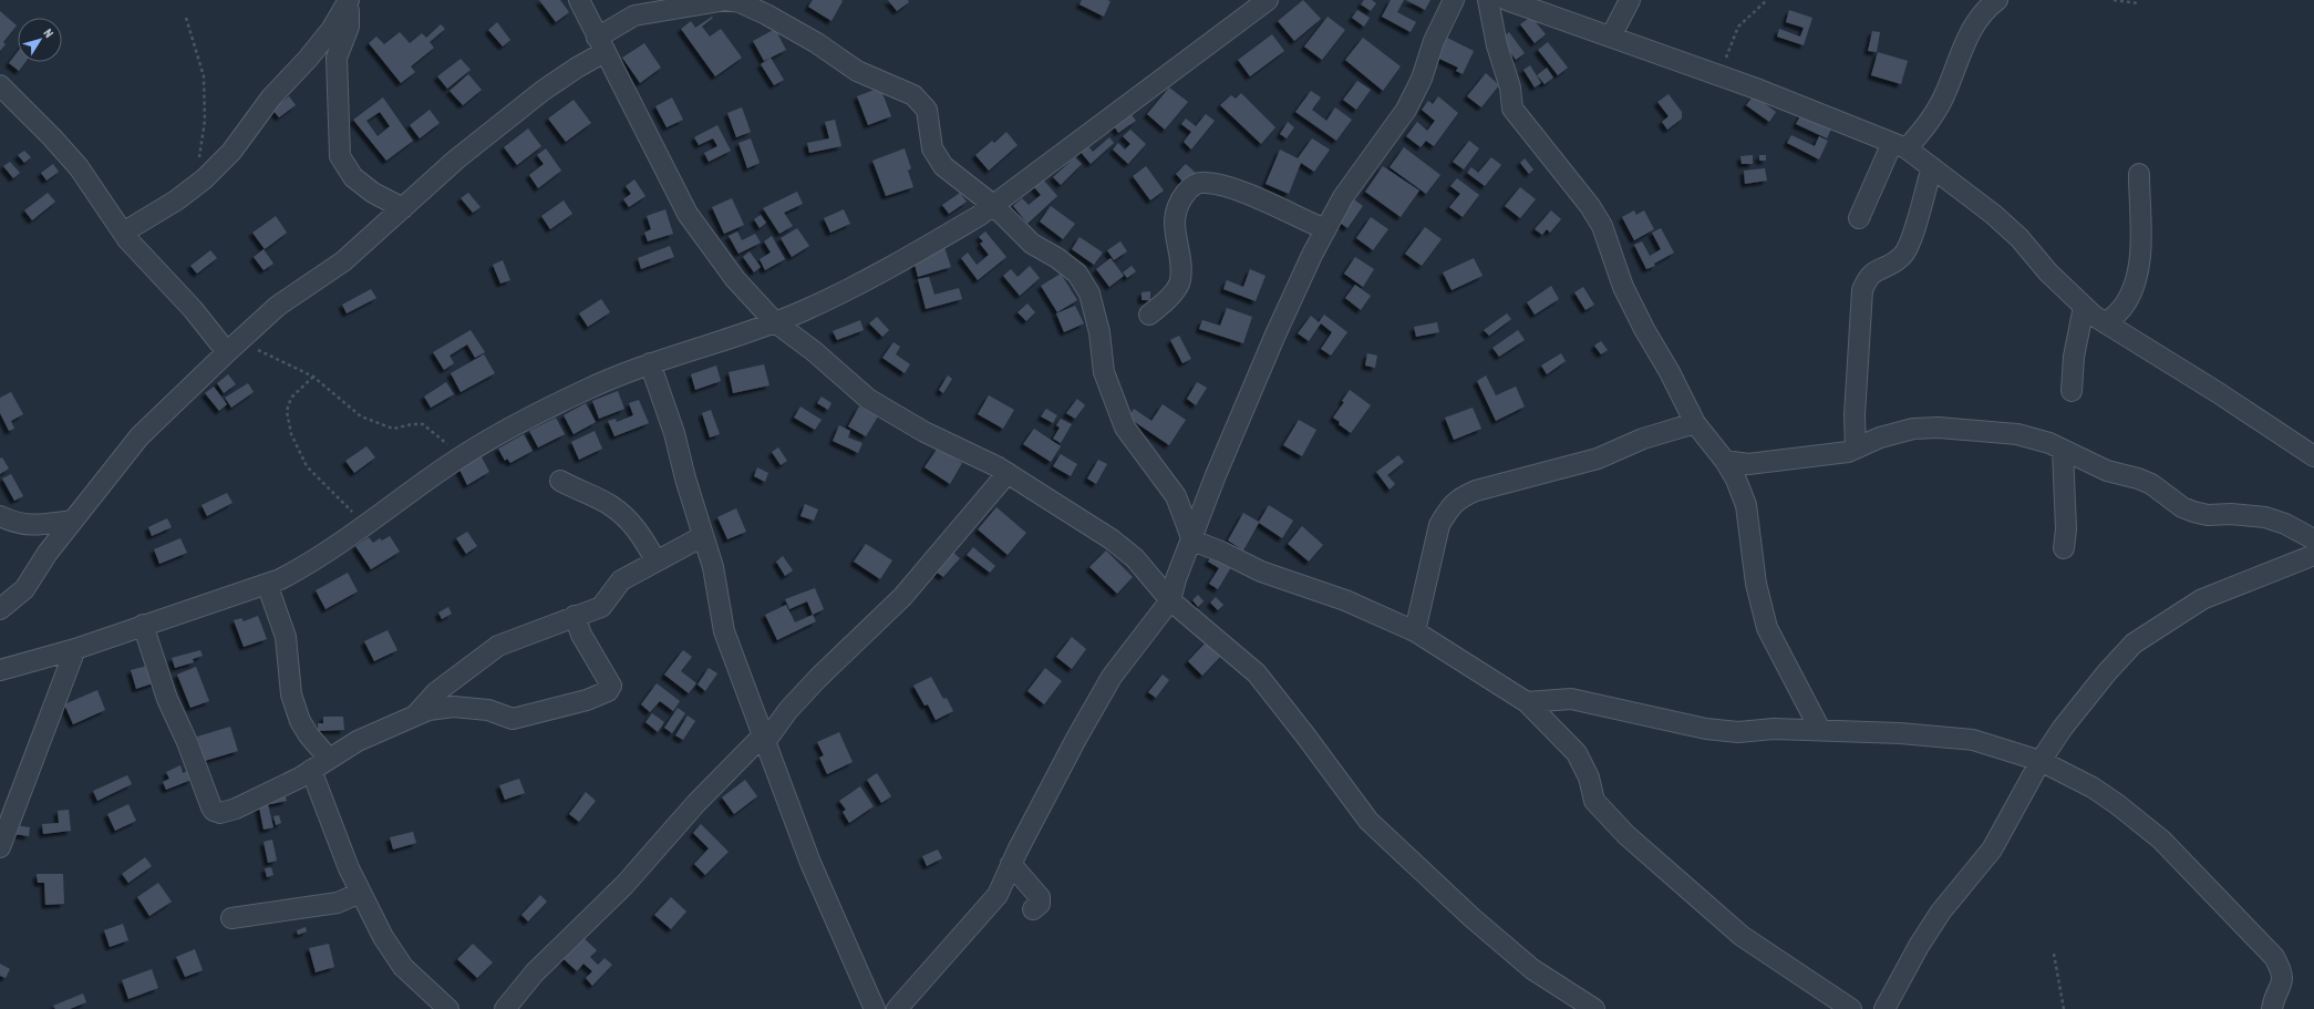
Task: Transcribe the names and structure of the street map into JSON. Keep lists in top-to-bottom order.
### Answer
{
  "north": "top right"
}
